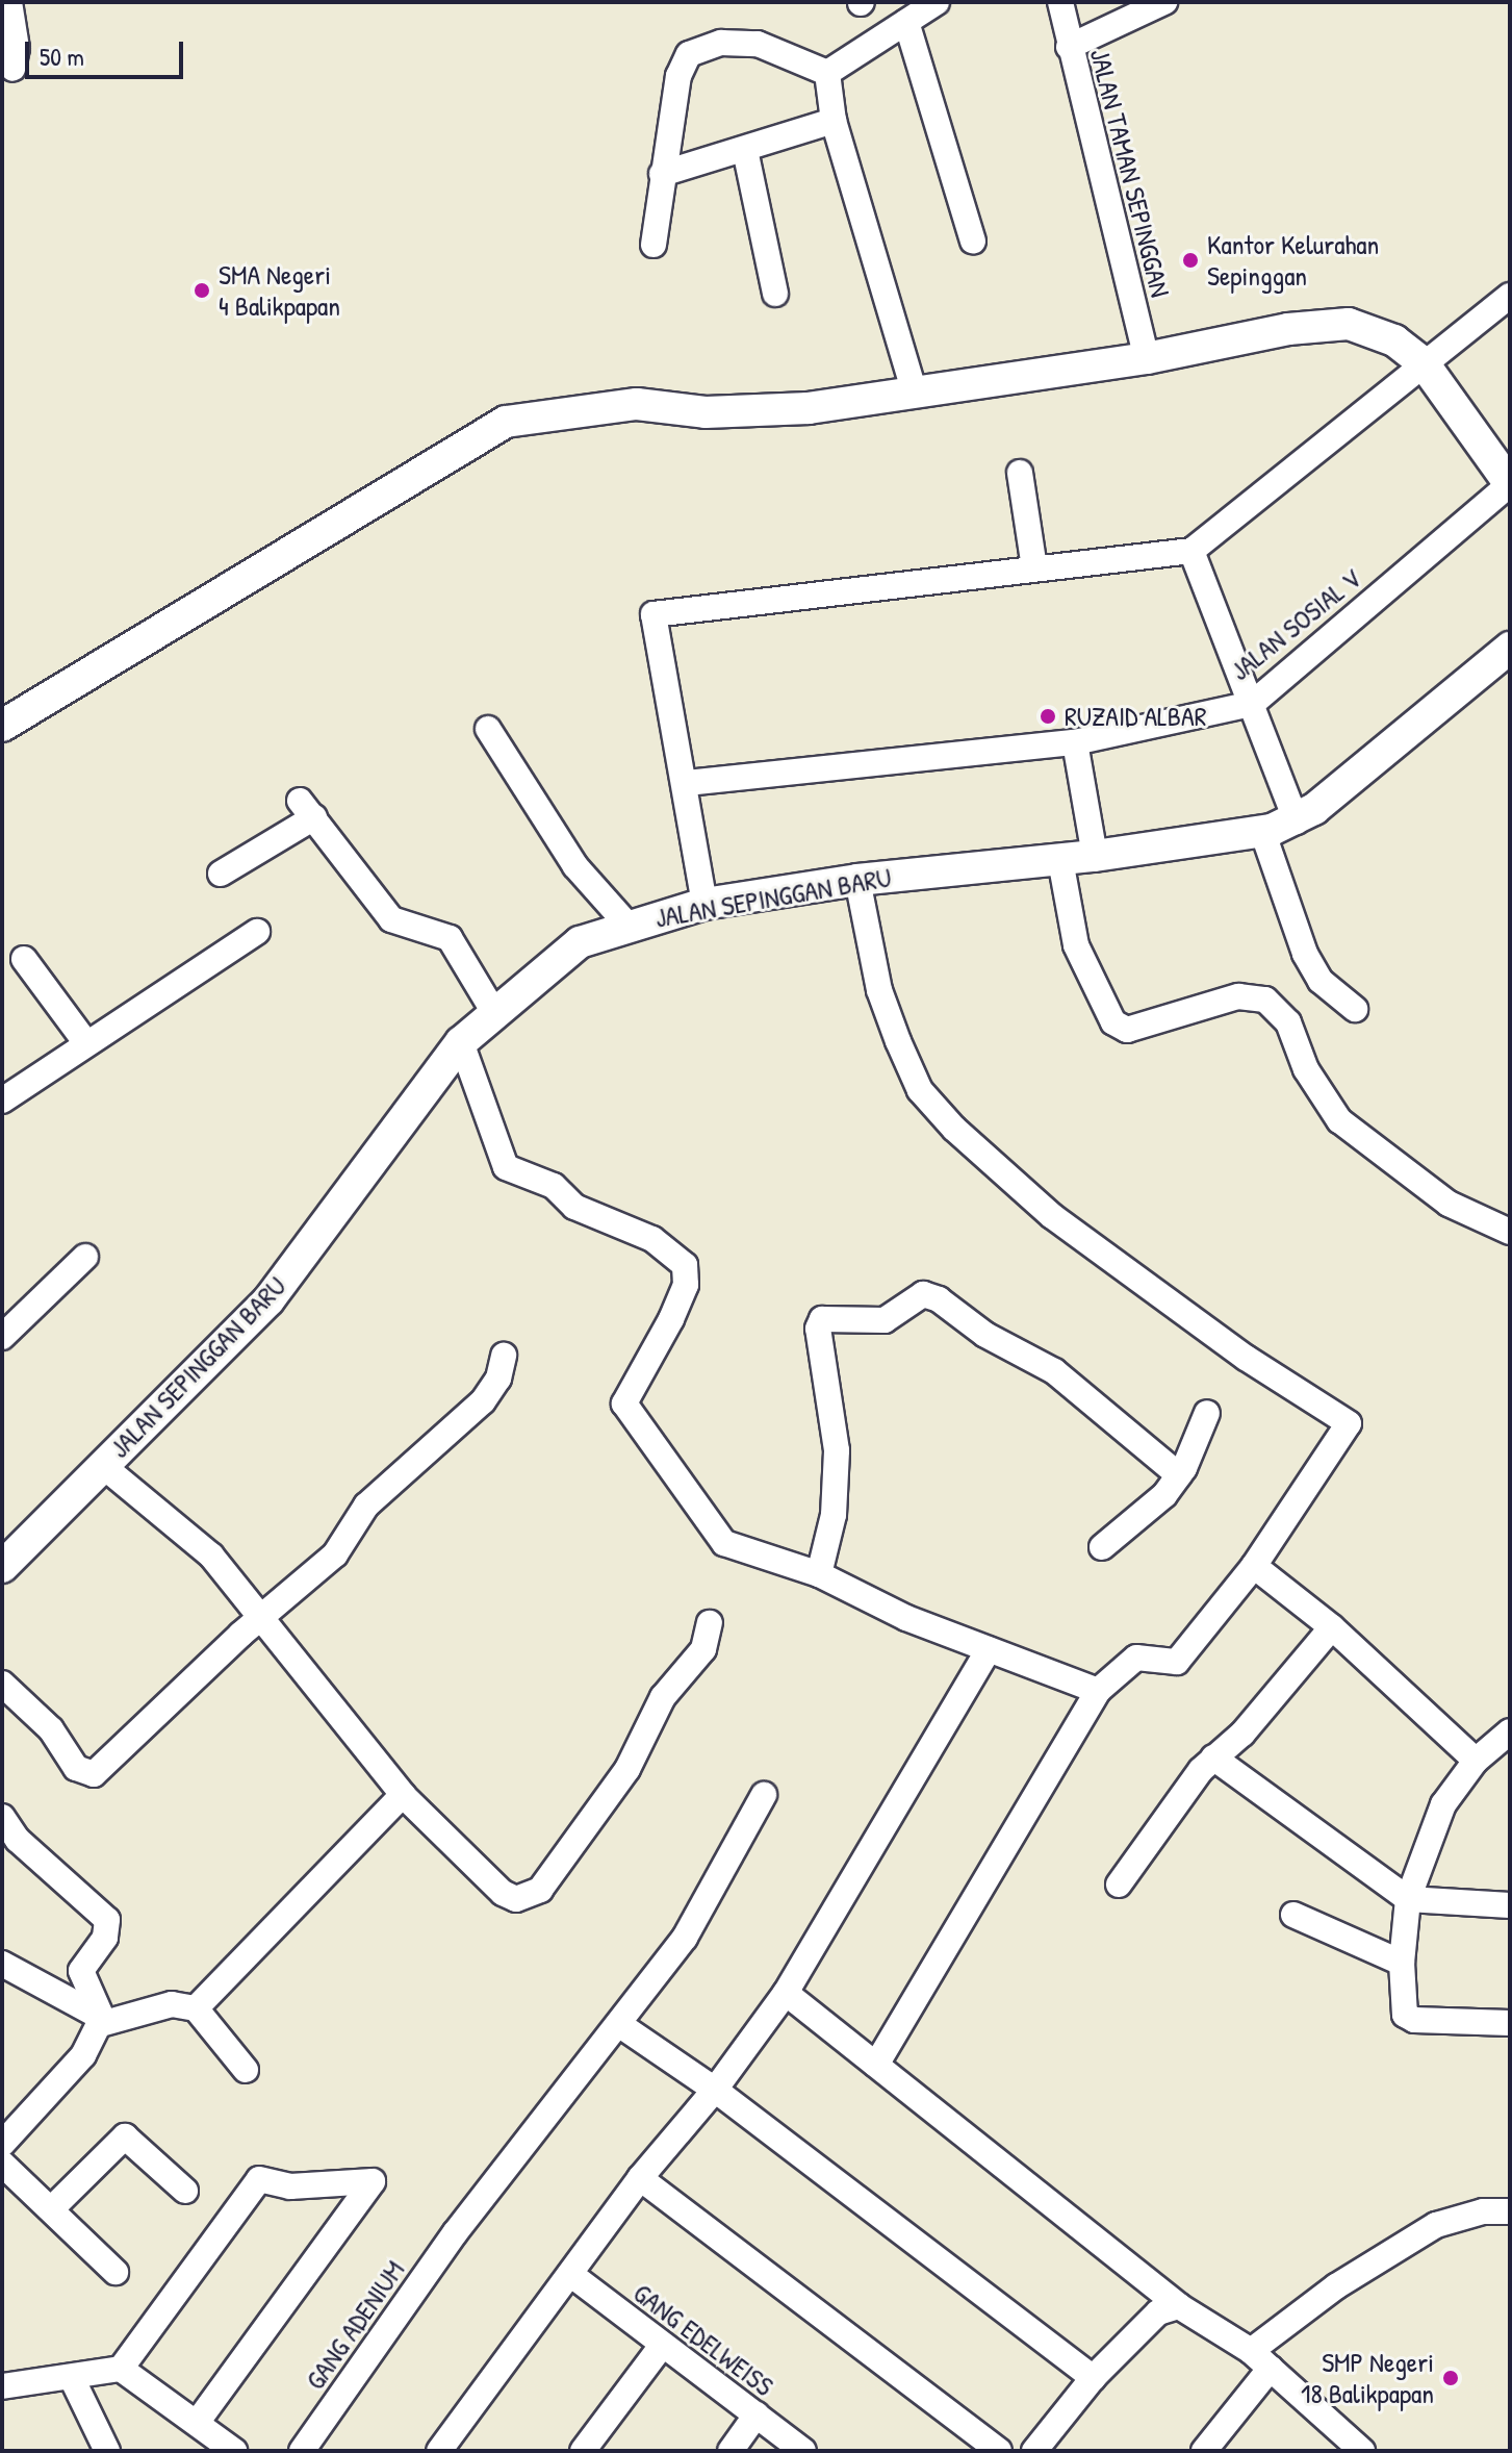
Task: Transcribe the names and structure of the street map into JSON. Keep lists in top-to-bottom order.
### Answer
{
  "streets": {
    "street": [
      "JALAN TAMAN SEPINGGAN",
      "JALAN SOSIAL V",
      "JALAN SEPINGGAN BARU",
      "GANG ADENIUM",
      "GANG EDELWEISS"
    ]
  },
  "places": [
    "Kantor Kelurahan Sepinggan",
    "SMA Negeri 4 Balikpapan",
    "RUZAID ALBAR",
    "SMP Negeri 18 Balikpapan"
  ],
  "scale_bar": "50 m"
}
